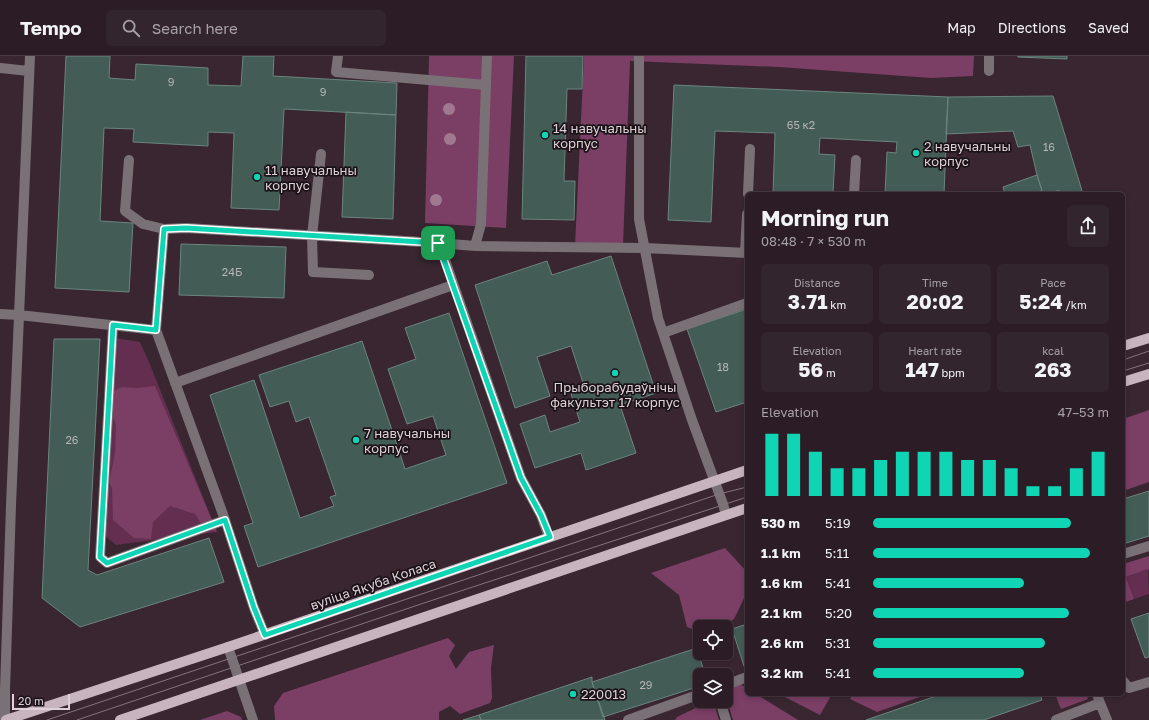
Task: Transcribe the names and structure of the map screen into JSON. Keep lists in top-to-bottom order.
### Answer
{
  "streets": {
    "main road": ["вуліца Якуба Коласа"]
  },
  "places": [
    "14 навучальны корпус",
    "2 навучальны корпус",
    "11 навучальны корпус",
    "Прыборабудаўнічы факультэт 17 корпус",
    "7 навучальны корпус",
    "220013"
  ],
  "house_numbers": [
    "9",
    "9",
    "65 к2",
    "16",
    "24Б",
    "18",
    "26",
    "29"
  ],
  "scale_bar": "20 m",
  "page": {
    "header": "Tempo",
    "search": "Search here",
    "nav": ["Map", "Directions", "Saved"],
    "heading": ["Morning run", "08:48 · 7 × 530 m"],
    "stats": [
      ["Distance", "3.71 km"],
      ["Time", "20:02"],
      ["Pace", "5:24 /km"],
      ["Elevation", "56 m"],
      ["Heart rate", "147 bpm"],
      ["kcal", "263"]
    ],
    "chart": ["Elevation", "47–53 m"],
    "list": [
      {
        "name": "530 m",
        "note": "5:19"
      },
      {
        "name": "1.1 km",
        "note": "5:11"
      },
      {
        "name": "1.6 km",
        "note": "5:41"
      },
      {
        "name": "2.1 km",
        "note": "5:20"
      },
      {
        "name": "2.6 km",
        "note": "5:31"
      },
      {
        "name": "3.2 km",
        "note": "5:41"
      }
    ],
    "scale": "20 m"
  }
}
